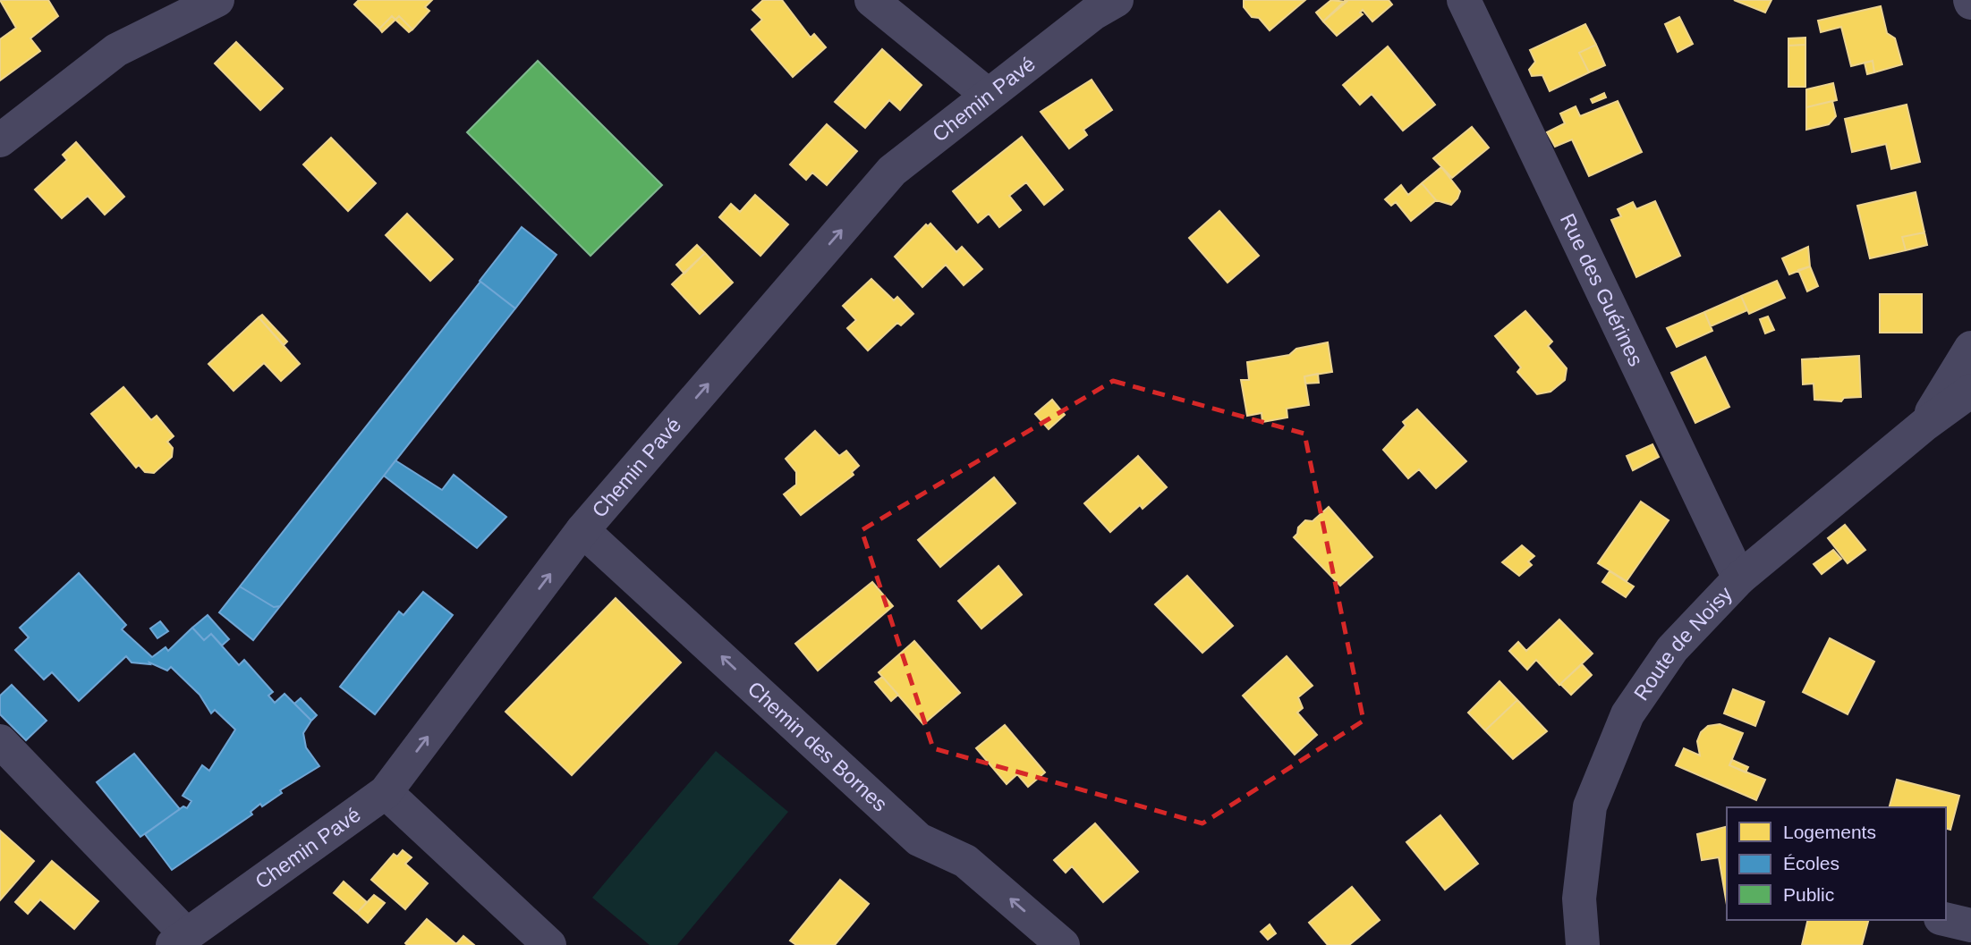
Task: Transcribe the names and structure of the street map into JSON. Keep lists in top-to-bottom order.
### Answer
{
  "streets": {
    "street": [
      "Chemin Pavé",
      "Rue des Guérines",
      "Route de Noisy",
      "Chemin des Bornes"
    ]
  },
  "crossings": [
    ["Chemin Pavé", "Chemin des Bornes"],
    ["Rue des Guérines", "Route de Noisy"]
  ],
  "one_way": ["Chemin Pavé", "Chemin des Bornes"],
  "legend": ["Logements", "Écoles", "Public"]
}
